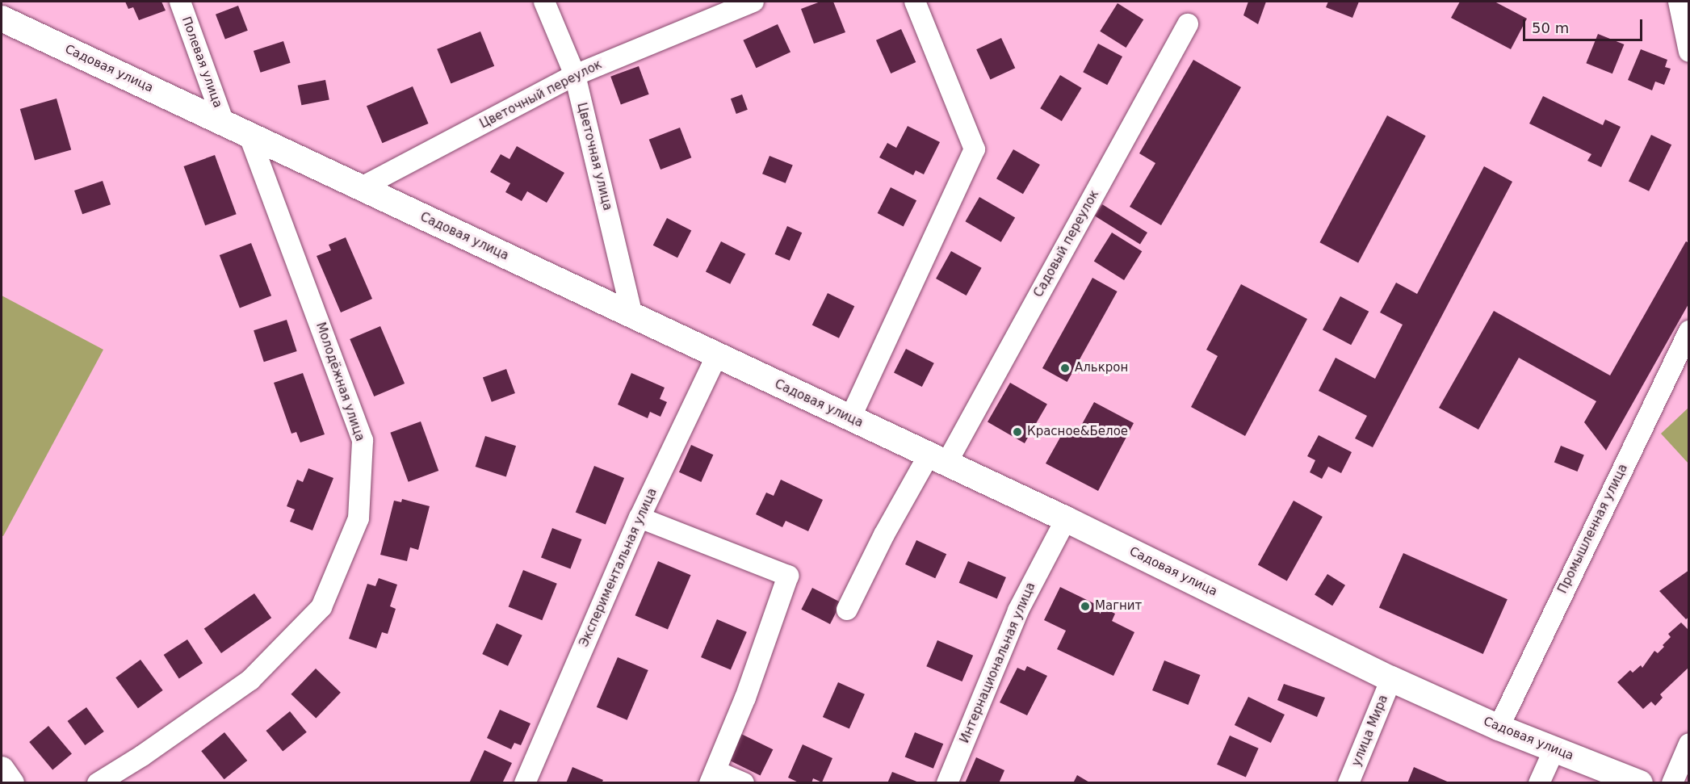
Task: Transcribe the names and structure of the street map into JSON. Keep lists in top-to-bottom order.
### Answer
{
  "streets": {
    "main road": ["Садовая улица"],
    "street": [
      "Полевая улица",
      "Цветочный переулок",
      "Цветочная улица",
      "Садовый переулок",
      "Молодёжная улица",
      "Промышленная улица",
      "Экспериментальная улица",
      "Интернациональная улица",
      "улица Мира"
    ]
  },
  "crossings": [
    ["Полевая улица", "Садовая улица"],
    ["Садовая улица", "Цветочный переулок"],
    ["Садовая улица", "Цветочная улица"],
    ["Садовая улица", "Садовый переулок"],
    ["Садовая улица", "Молодёжная улица"],
    ["Садовая улица", "Промышленная улица"],
    ["Садовая улица", "Экспериментальная улица"],
    ["Садовая улица", "Интернациональная улица"],
    ["Садовая улица", "улица Мира"],
    ["Цветочный переулок", "Цветочная улица"]
  ],
  "places": ["Алькрон", "Красное&Белое", "Магнит"],
  "scale_bar": "50 m"
}
